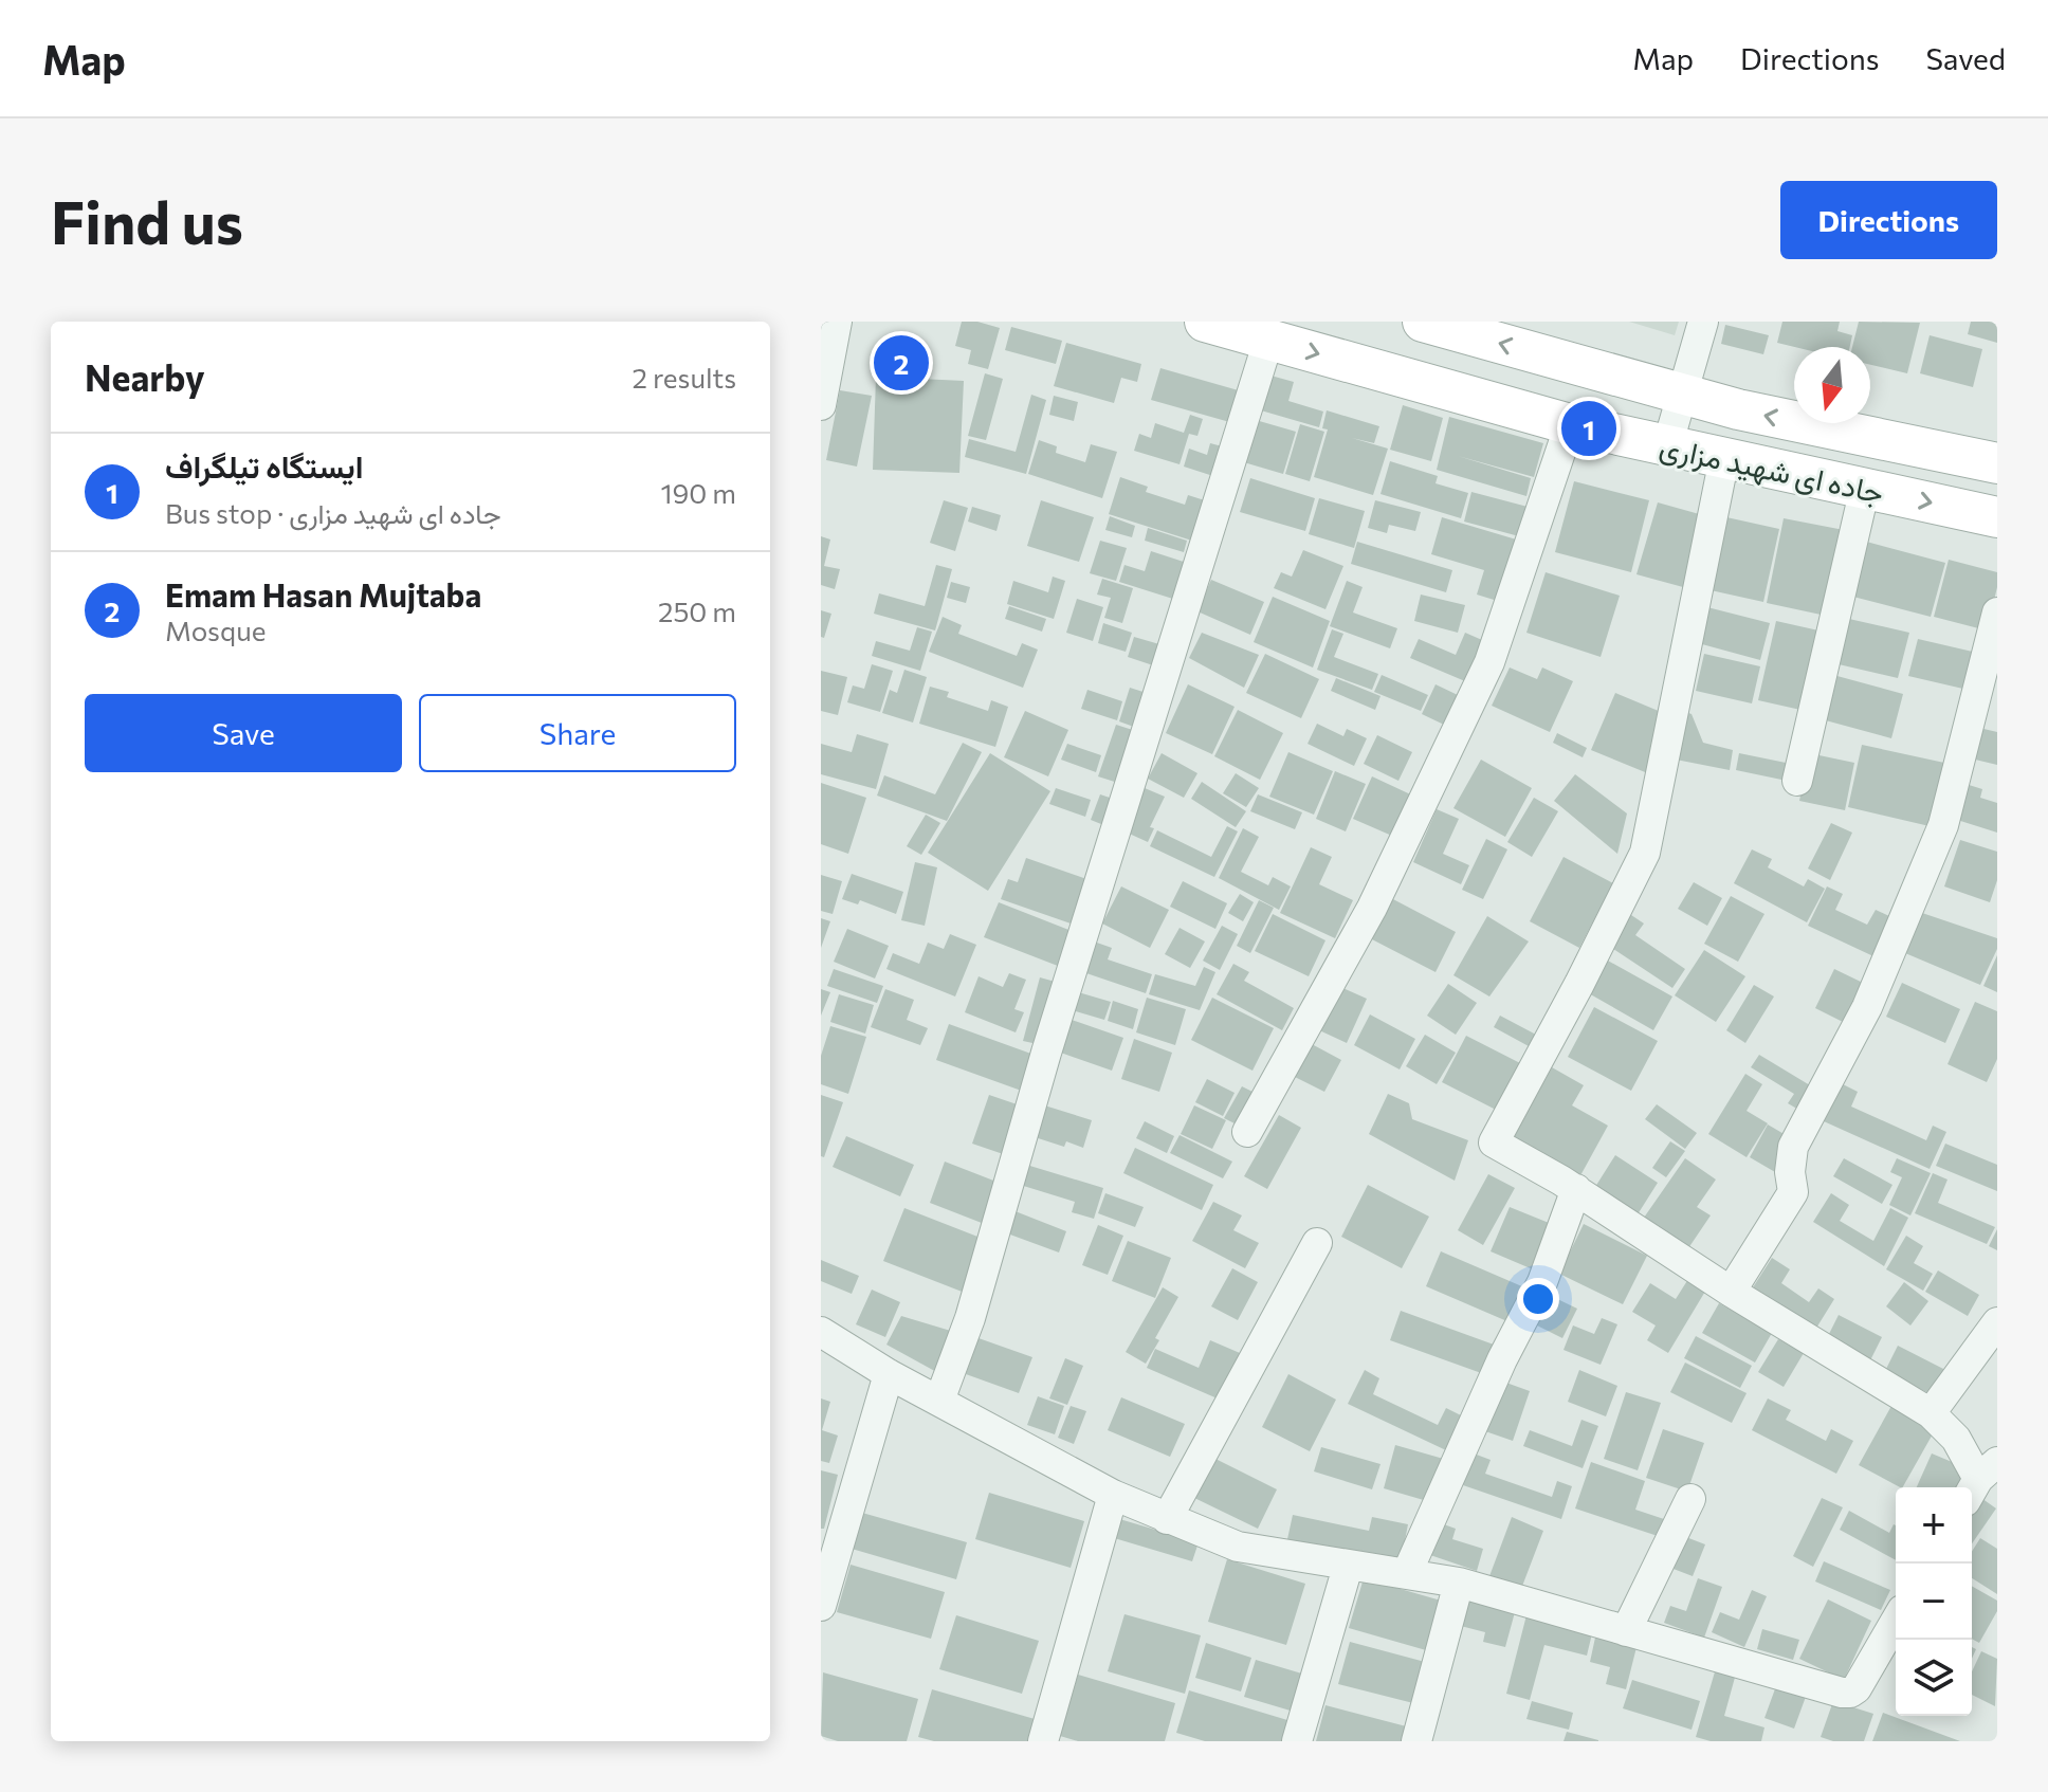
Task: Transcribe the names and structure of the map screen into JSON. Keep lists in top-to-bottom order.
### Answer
{
  "streets": {
    "main road": ["جاده ای شهید مزاری"]
  },
  "north": "bottom",
  "page": {
    "header": "Map",
    "nav": ["Map", "Directions", "Saved"],
    "buttons": [
      "Directions",
      ["Save", "Share"]
    ],
    "title": "Find us",
    "heading": ["Nearby", "2 results"],
    "pins": ["2", "1"],
    "list": [
      {
        "mark": "1",
        "name": "ایستگاه تیلگراف",
        "note": "Bus stop · جاده ای شهید مزاری",
        "value": "190 m"
      },
      {
        "mark": "2",
        "name": "Emam Hasan Mujtaba",
        "note": "Mosque",
        "value": "250 m"
      }
    ],
    "map_buttons": ["+", "−"]
  }
}
